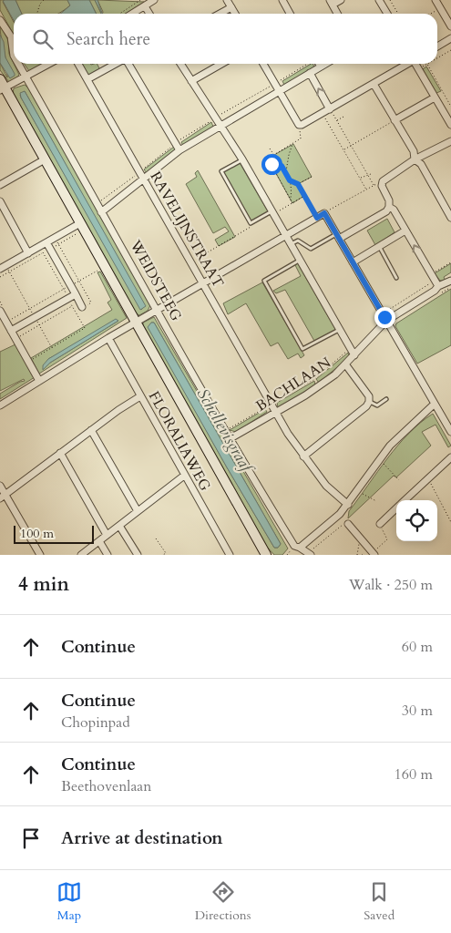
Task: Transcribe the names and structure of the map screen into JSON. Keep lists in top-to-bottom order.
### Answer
{
  "streets": {
    "street": [
      "RAVELIJNSTRAAT",
      "WEIDSTEEG",
      "BACHLAAN",
      "FLORALIAWEG"
    ]
  },
  "crossings": [
    ["RAVELIJNSTRAAT", "BACHLAAN"],
    ["WEIDSTEEG", "BACHLAAN"]
  ],
  "water": ["Schellevisgraaf"],
  "scale_bar": "100 m",
  "page": {
    "search": "Search here",
    "scale": "100 m",
    "heading": ["4 min", "Walk · 250 m"],
    "list": [
      ["Continue", "60 m"],
      ["Continue", "Chopinpad", "30 m"],
      ["Continue", "Beethovenlaan", "160 m"],
      "Arrive at destination"
    ],
    "nav": ["Map", "Directions", "Saved"]
  }
}
